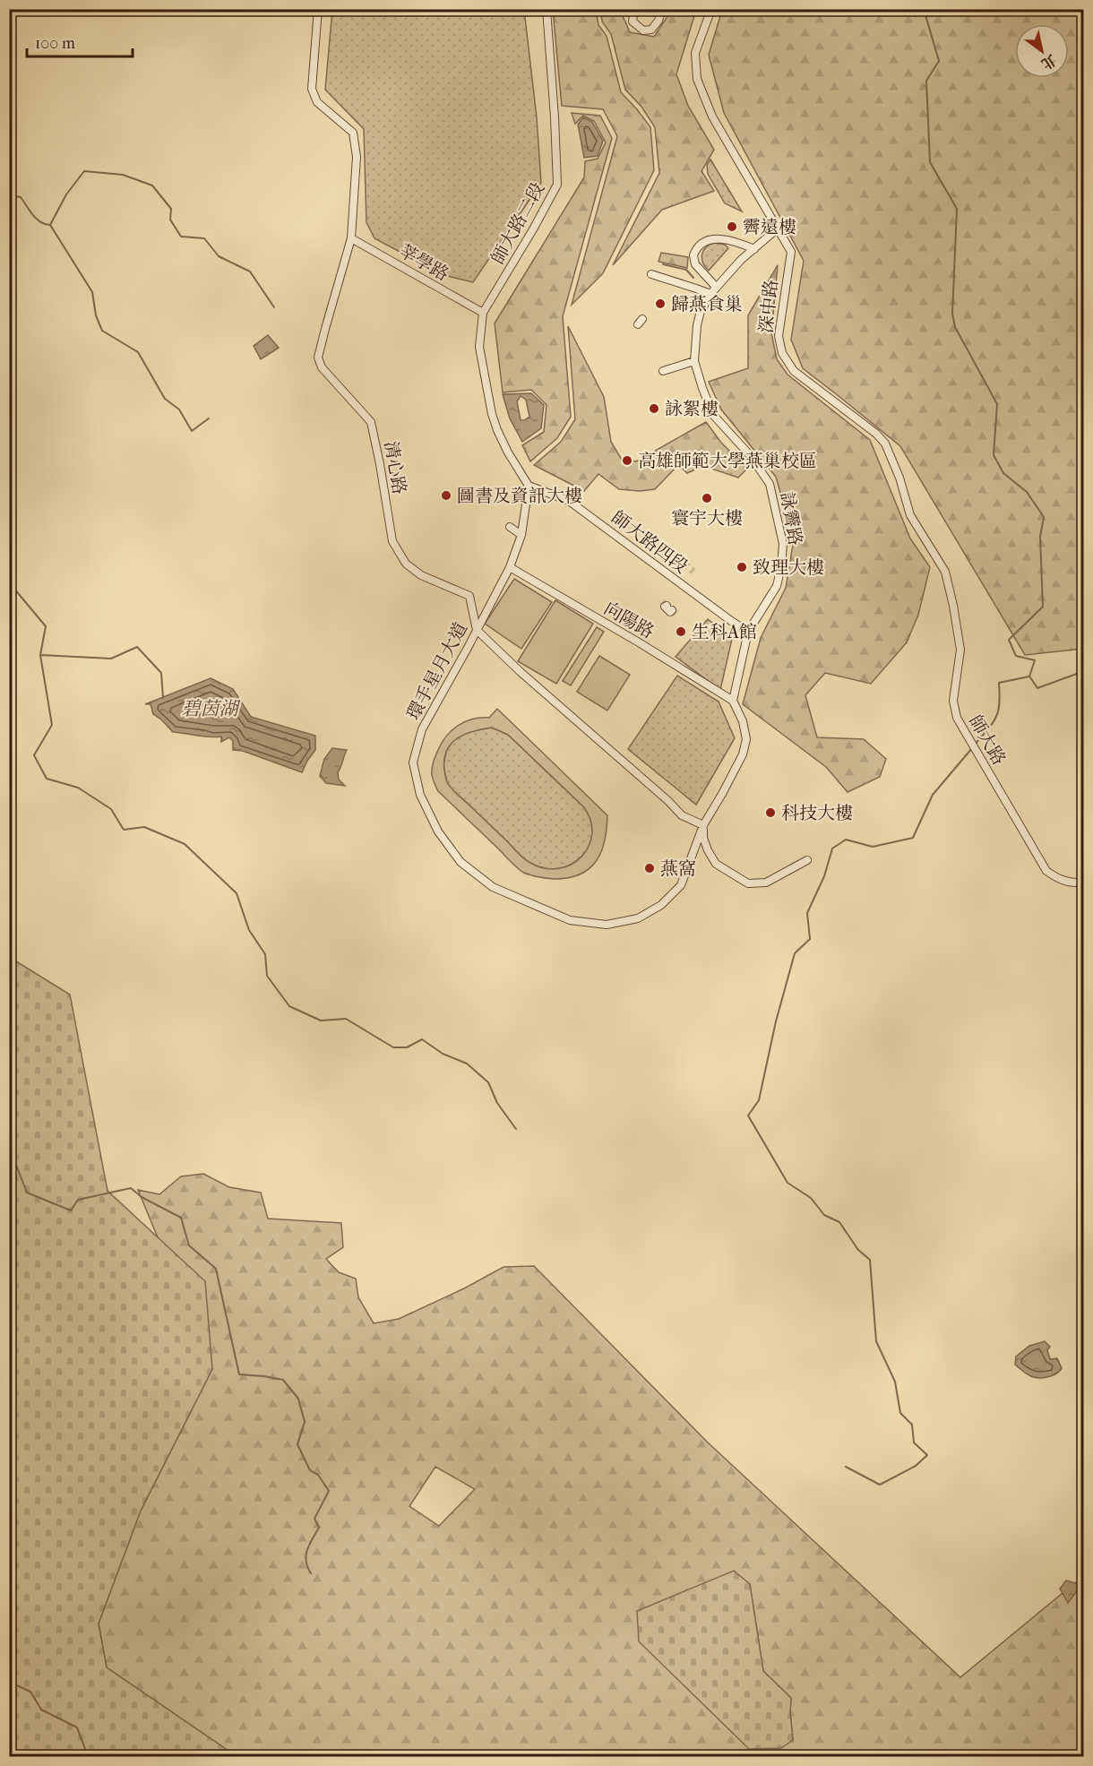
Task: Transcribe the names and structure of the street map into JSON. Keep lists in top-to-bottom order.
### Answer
{
  "streets": {
    "street": [
      "師大路二段",
      "莘學路",
      "深中路",
      "清心路",
      "詠霽路",
      "師大路四段",
      "向陽路",
      "環手星月大道",
      "師大路"
    ]
  },
  "crossings": [
    ["師大路二段", "莘學路"],
    ["莘學路", "清心路"],
    ["深中路", "詠霽路"],
    ["深中路", "師大路"],
    ["清心路", "環手星月大道"],
    ["詠霽路", "師大路四段"],
    ["師大路四段", "環手星月大道"],
    ["向陽路", "環手星月大道"]
  ],
  "water": ["碧茵湖"],
  "places": [
    "霽遠樓",
    "歸燕食巢",
    "詠絮樓",
    "高雄師範大學燕巢校區",
    "圖書及資訊大樓",
    "寰宇大樓",
    "致理大樓",
    "生科A館",
    "科技大樓",
    "燕窩"
  ],
  "scale_bar": "100 m",
  "north": "bottom right"
}
